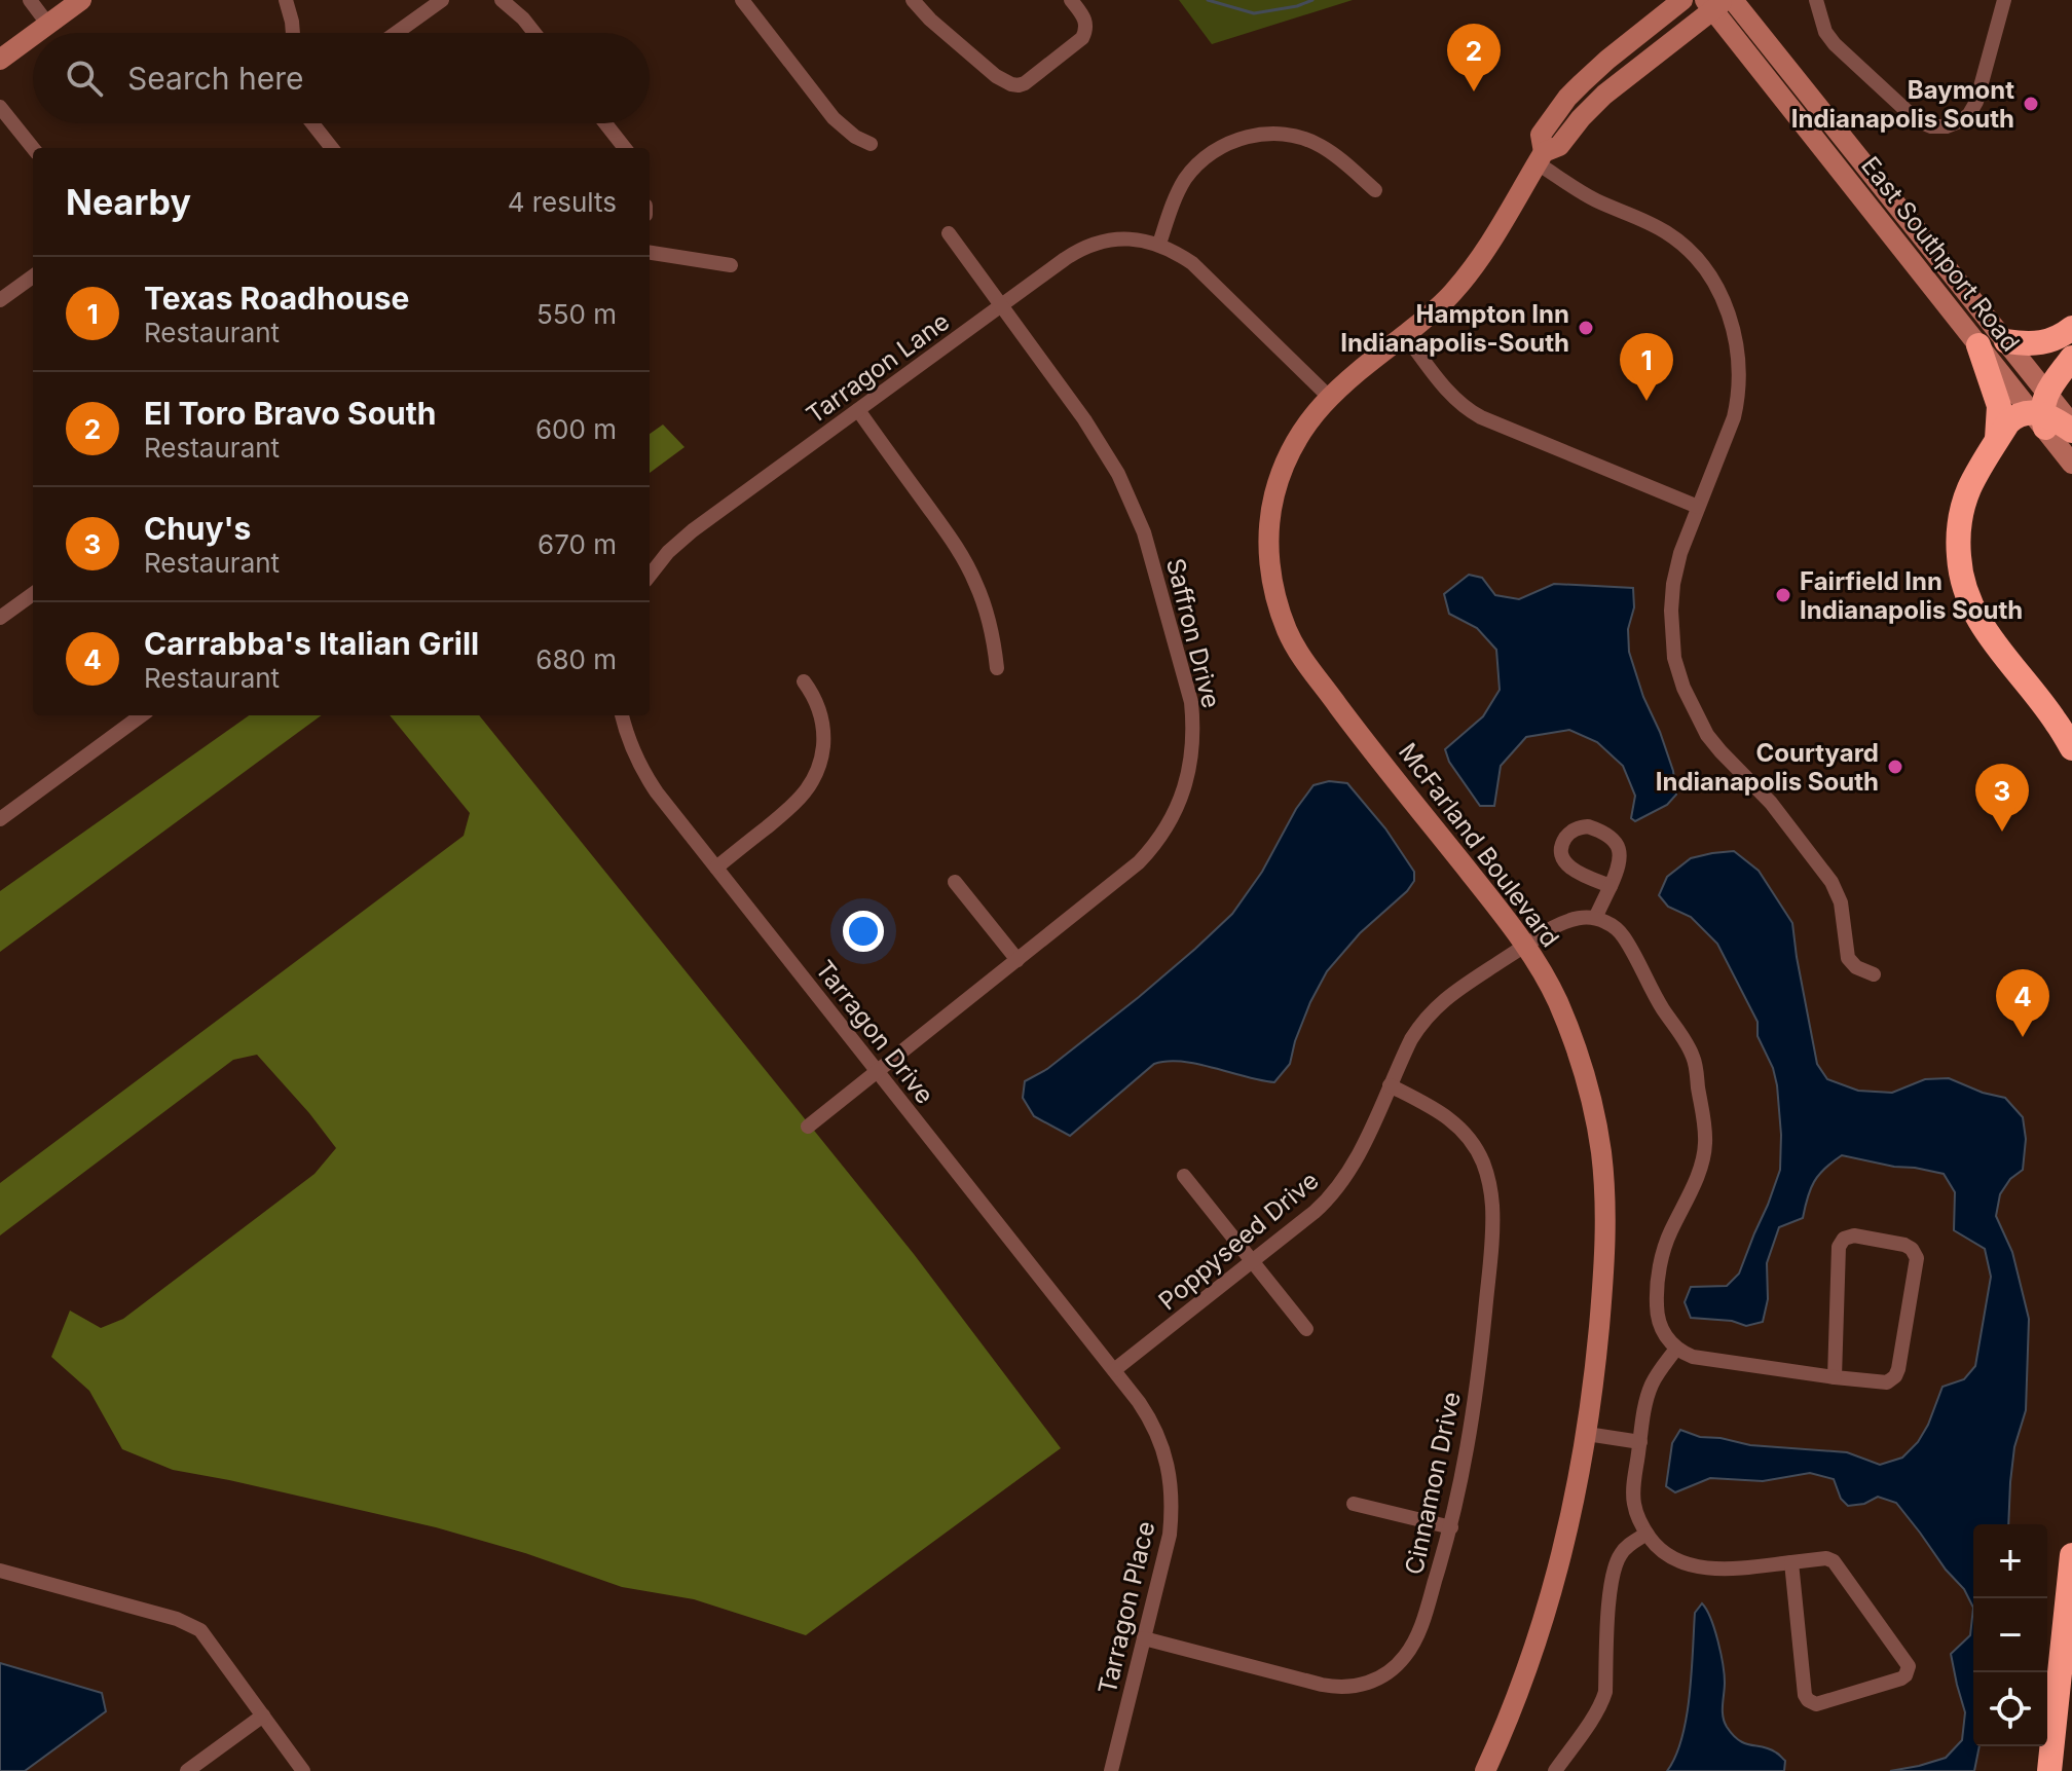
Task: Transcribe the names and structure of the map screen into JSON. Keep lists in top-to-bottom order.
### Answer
{
  "streets": {
    "street": [
      "East Southport Road",
      "Tarragon Lane",
      "Saffron Drive",
      "McFarland Boulevard",
      "Tarragon Drive",
      "Poppyseed Drive",
      "Cinnamon Drive",
      "Tarragon Place"
    ]
  },
  "crossings": [
    ["East Southport Road", "McFarland Boulevard"],
    ["Tarragon Lane", "Saffron Drive"],
    ["Saffron Drive", "Tarragon Drive"],
    ["McFarland Boulevard", "Poppyseed Drive"],
    ["Tarragon Drive", "Poppyseed Drive"],
    ["Tarragon Drive", "Tarragon Place"],
    ["Poppyseed Drive", "Cinnamon Drive"],
    ["Poppyseed Drive", "Tarragon Place"],
    ["Cinnamon Drive", "Tarragon Place"]
  ],
  "places": [
    "Baymont Indianapolis South",
    "Hampton Inn Indianapolis-South",
    "Fairfield Inn Indianapolis South",
    "Courtyard Indianapolis South"
  ],
  "page": {
    "pins": [
      "2",
      "1",
      "3",
      "4"
    ],
    "search": "Search here",
    "heading": ["Nearby", "4 results"],
    "list": [
      {
        "mark": "1",
        "name": "Texas Roadhouse",
        "note": "Restaurant",
        "value": "550 m"
      },
      {
        "mark": "2",
        "name": "El Toro Bravo South",
        "note": "Restaurant",
        "value": "600 m"
      },
      {
        "mark": "3",
        "name": "Chuy's",
        "note": "Restaurant",
        "value": "670 m"
      },
      {
        "mark": "4",
        "name": "Carrabba's Italian Grill",
        "note": "Restaurant",
        "value": "680 m"
      }
    ],
    "map_buttons": ["+", "−"]
  }
}
